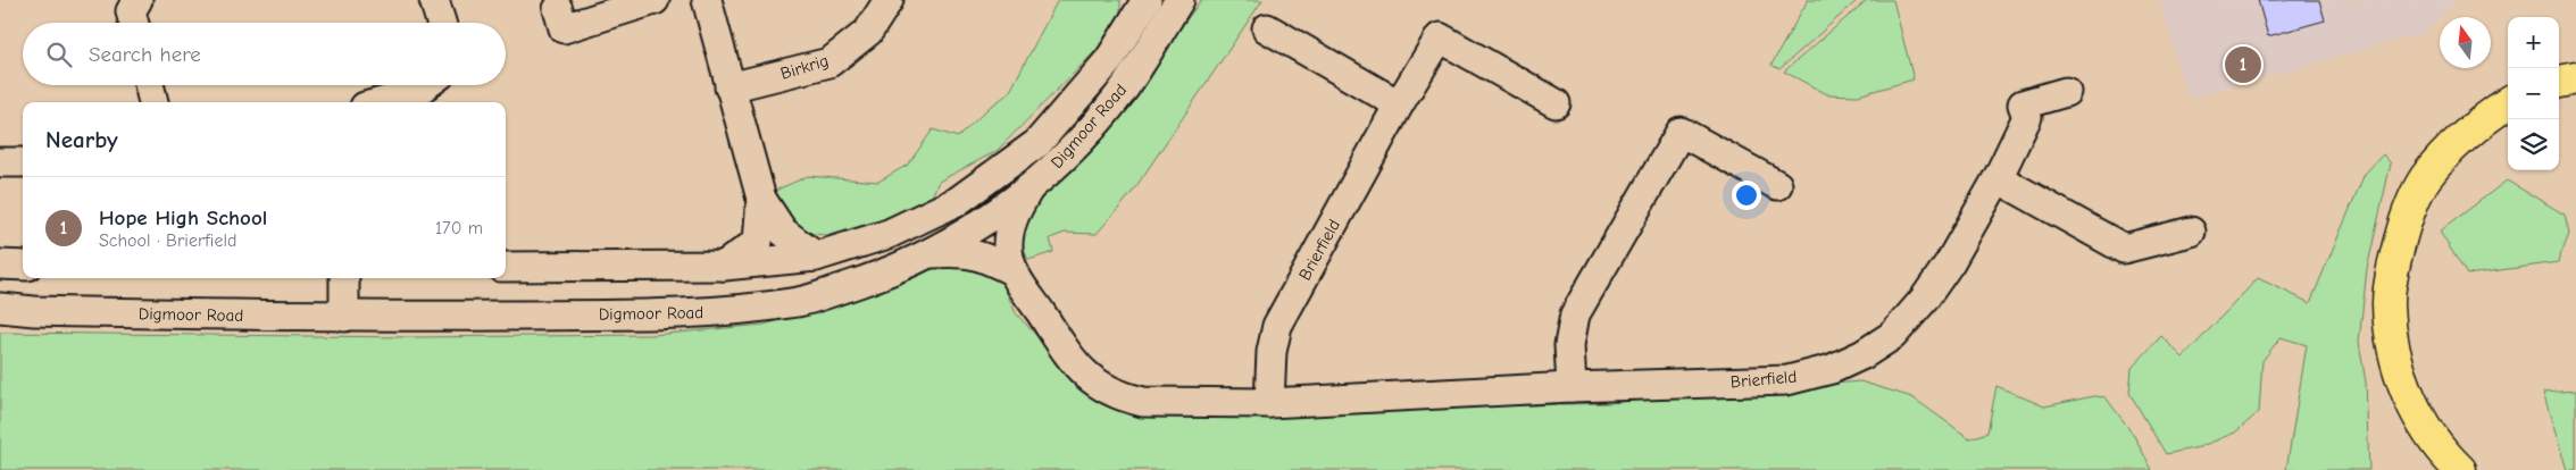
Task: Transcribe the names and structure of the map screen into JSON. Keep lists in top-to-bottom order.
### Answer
{
  "streets": {
    "street": ["Birkrig", "Digmoor Road", "Brierfield"]
  },
  "crossings": [
    ["Digmoor Road", "Brierfield"]
  ],
  "north": "top",
  "page": {
    "map_buttons": ["+", "−"],
    "search": "Search here",
    "pins": "1",
    "heading": "Nearby",
    "list": [
      {
        "mark": "1",
        "name": "Hope High School",
        "note": "School · Brierfield",
        "value": "170 m"
      }
    ]
  }
}
